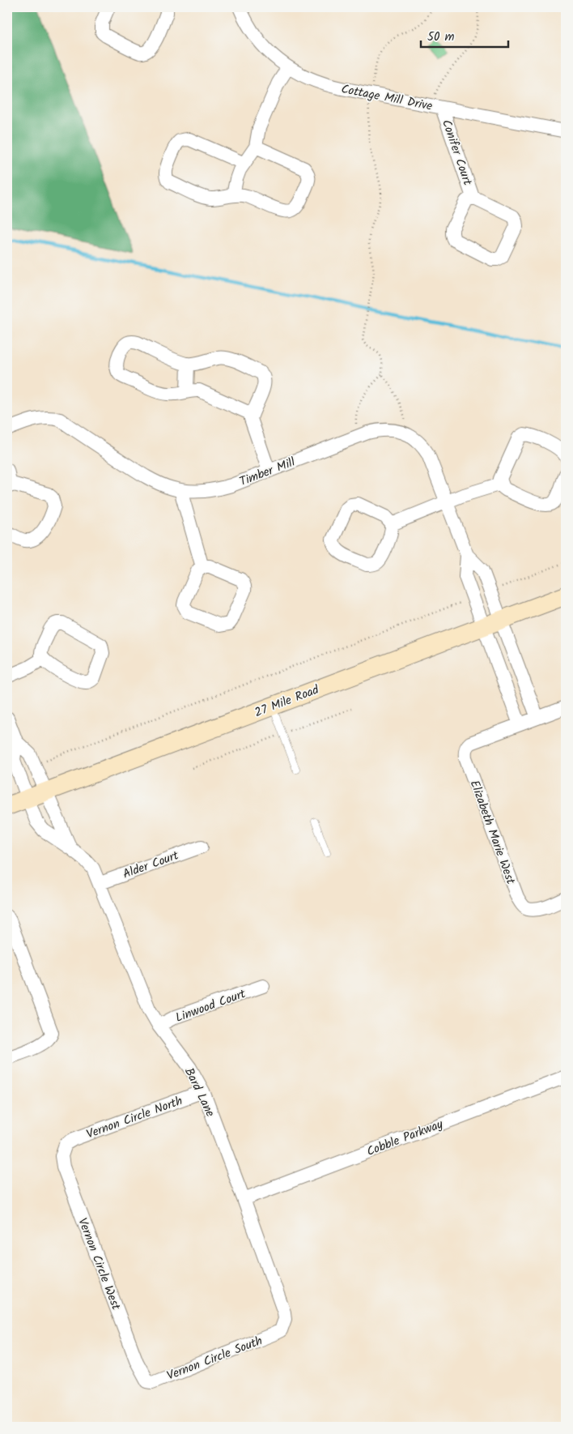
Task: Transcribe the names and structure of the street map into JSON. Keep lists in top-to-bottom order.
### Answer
{
  "streets": {
    "street": [
      "Cottage Mill Drive",
      "Conifer Court",
      "Timber Mill",
      "27 Mile Road",
      "Elizabeth Marie West",
      "Alder Court",
      "Linwood Court",
      "Bard Lane",
      "Vernon Circle North",
      "Cobble Parkway",
      "Vernon Circle West",
      "Vernon Circle South"
    ]
  },
  "crossings": [
    ["Cottage Mill Drive", "Conifer Court"],
    ["Timber Mill", "27 Mile Road"],
    ["Timber Mill", "Elizabeth Marie West"],
    ["27 Mile Road", "Bard Lane"],
    ["Alder Court", "Bard Lane"],
    ["Linwood Court", "Bard Lane"],
    ["Bard Lane", "Vernon Circle North"],
    ["Bard Lane", "Cobble Parkway"],
    ["Bard Lane", "Vernon Circle South"],
    ["Vernon Circle North", "Vernon Circle West"],
    ["Vernon Circle West", "Vernon Circle South"]
  ],
  "scale_bar": "50 m"
}
